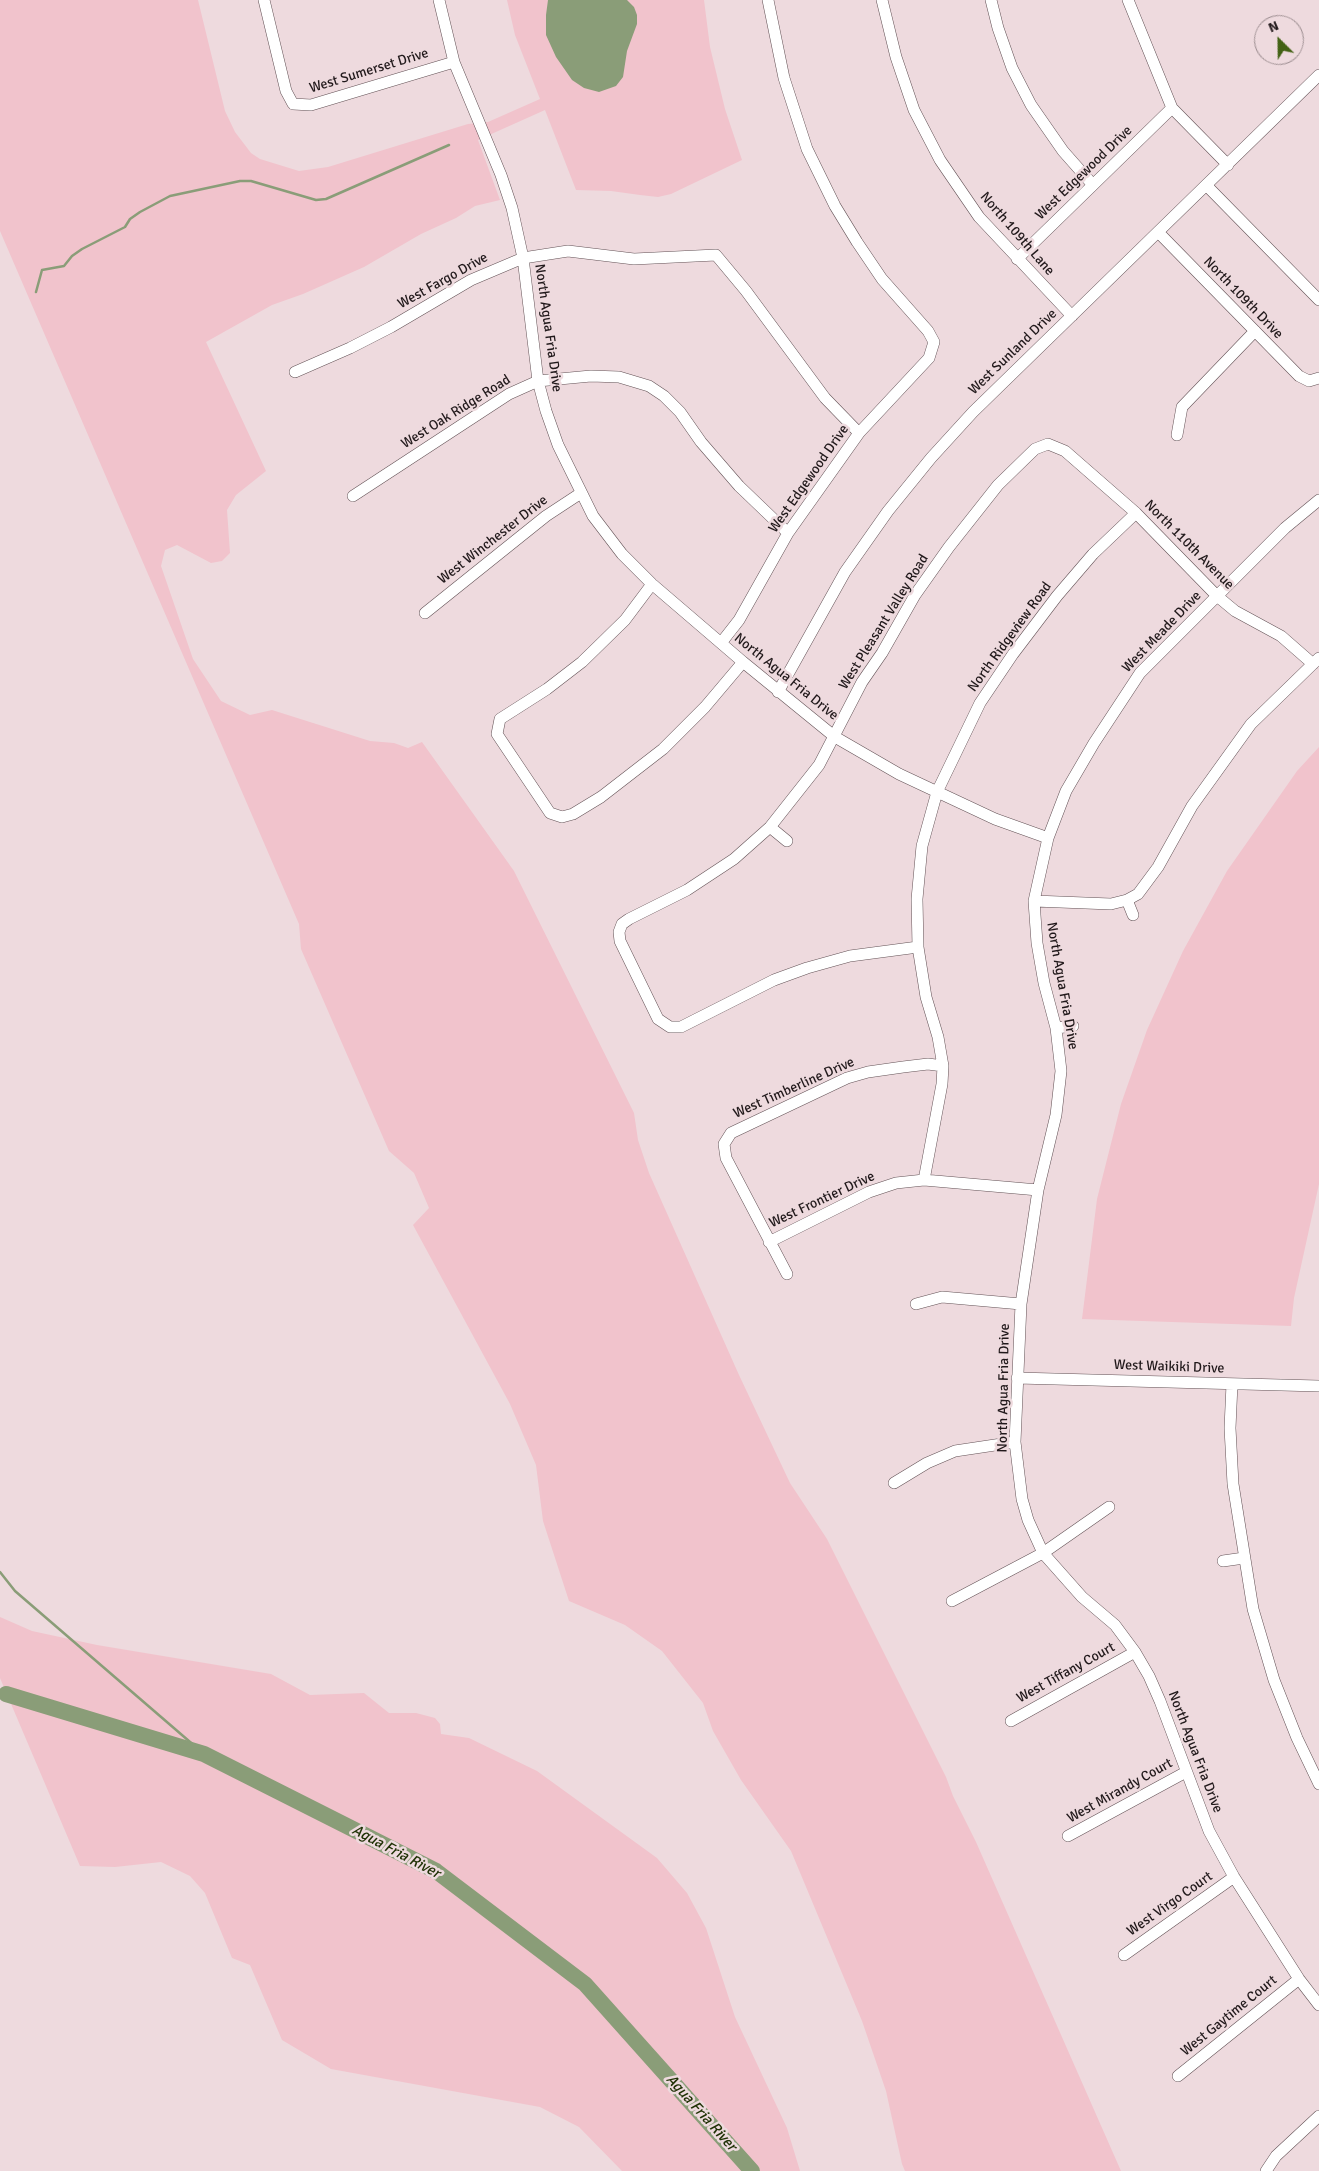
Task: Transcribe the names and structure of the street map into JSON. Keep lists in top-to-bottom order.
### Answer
{
  "streets": {
    "street": [
      "West Sumerset Drive",
      "West Edgewood Drive",
      "North 109th Lane",
      "West Fargo Drive",
      "North 109th Drive",
      "North Agua Fria Drive",
      "West Sunland Drive",
      "West Oak Ridge Road",
      "West Winchester Drive",
      "North 110th Avenue",
      "West Pleasant Valley Road",
      "West Meade Drive",
      "North Ridgeview Road",
      "West Timberline Drive",
      "West Frontier Drive",
      "West Waikiki Drive",
      "West Tiffany Court",
      "West Mirandy Court",
      "West Virgo Court",
      "West Gaytime Court"
    ]
  },
  "crossings": [
    ["West Sumerset Drive", "North Agua Fria Drive"],
    ["West Edgewood Drive", "North 109th Lane"],
    ["West Edgewood Drive", "West Fargo Drive"],
    ["West Edgewood Drive", "North Agua Fria Drive"],
    ["West Edgewood Drive", "West Oak Ridge Road"],
    ["North 109th Lane", "West Sunland Drive"],
    ["West Fargo Drive", "North Agua Fria Drive"],
    ["North 109th Drive", "West Sunland Drive"],
    ["North Agua Fria Drive", "West Sunland Drive"],
    ["North Agua Fria Drive", "West Oak Ridge Road"],
    ["North Agua Fria Drive", "West Winchester Drive"],
    ["North Agua Fria Drive", "West Pleasant Valley Road"],
    ["North Agua Fria Drive", "West Meade Drive"],
    ["North Agua Fria Drive", "North Ridgeview Road"],
    ["North Agua Fria Drive", "West Frontier Drive"],
    ["North Agua Fria Drive", "West Waikiki Drive"],
    ["North Agua Fria Drive", "West Tiffany Court"],
    ["North Agua Fria Drive", "West Mirandy Court"],
    ["North Agua Fria Drive", "West Virgo Court"],
    ["North Agua Fria Drive", "West Gaytime Court"],
    ["North 110th Avenue", "West Pleasant Valley Road"],
    ["North 110th Avenue", "West Meade Drive"],
    ["North 110th Avenue", "North Ridgeview Road"],
    ["West Pleasant Valley Road", "North Ridgeview Road"],
    ["North Ridgeview Road", "West Timberline Drive"],
    ["North Ridgeview Road", "West Frontier Drive"],
    ["West Timberline Drive", "West Frontier Drive"]
  ],
  "water": ["Agua Fria River"],
  "north": "top left"
}
